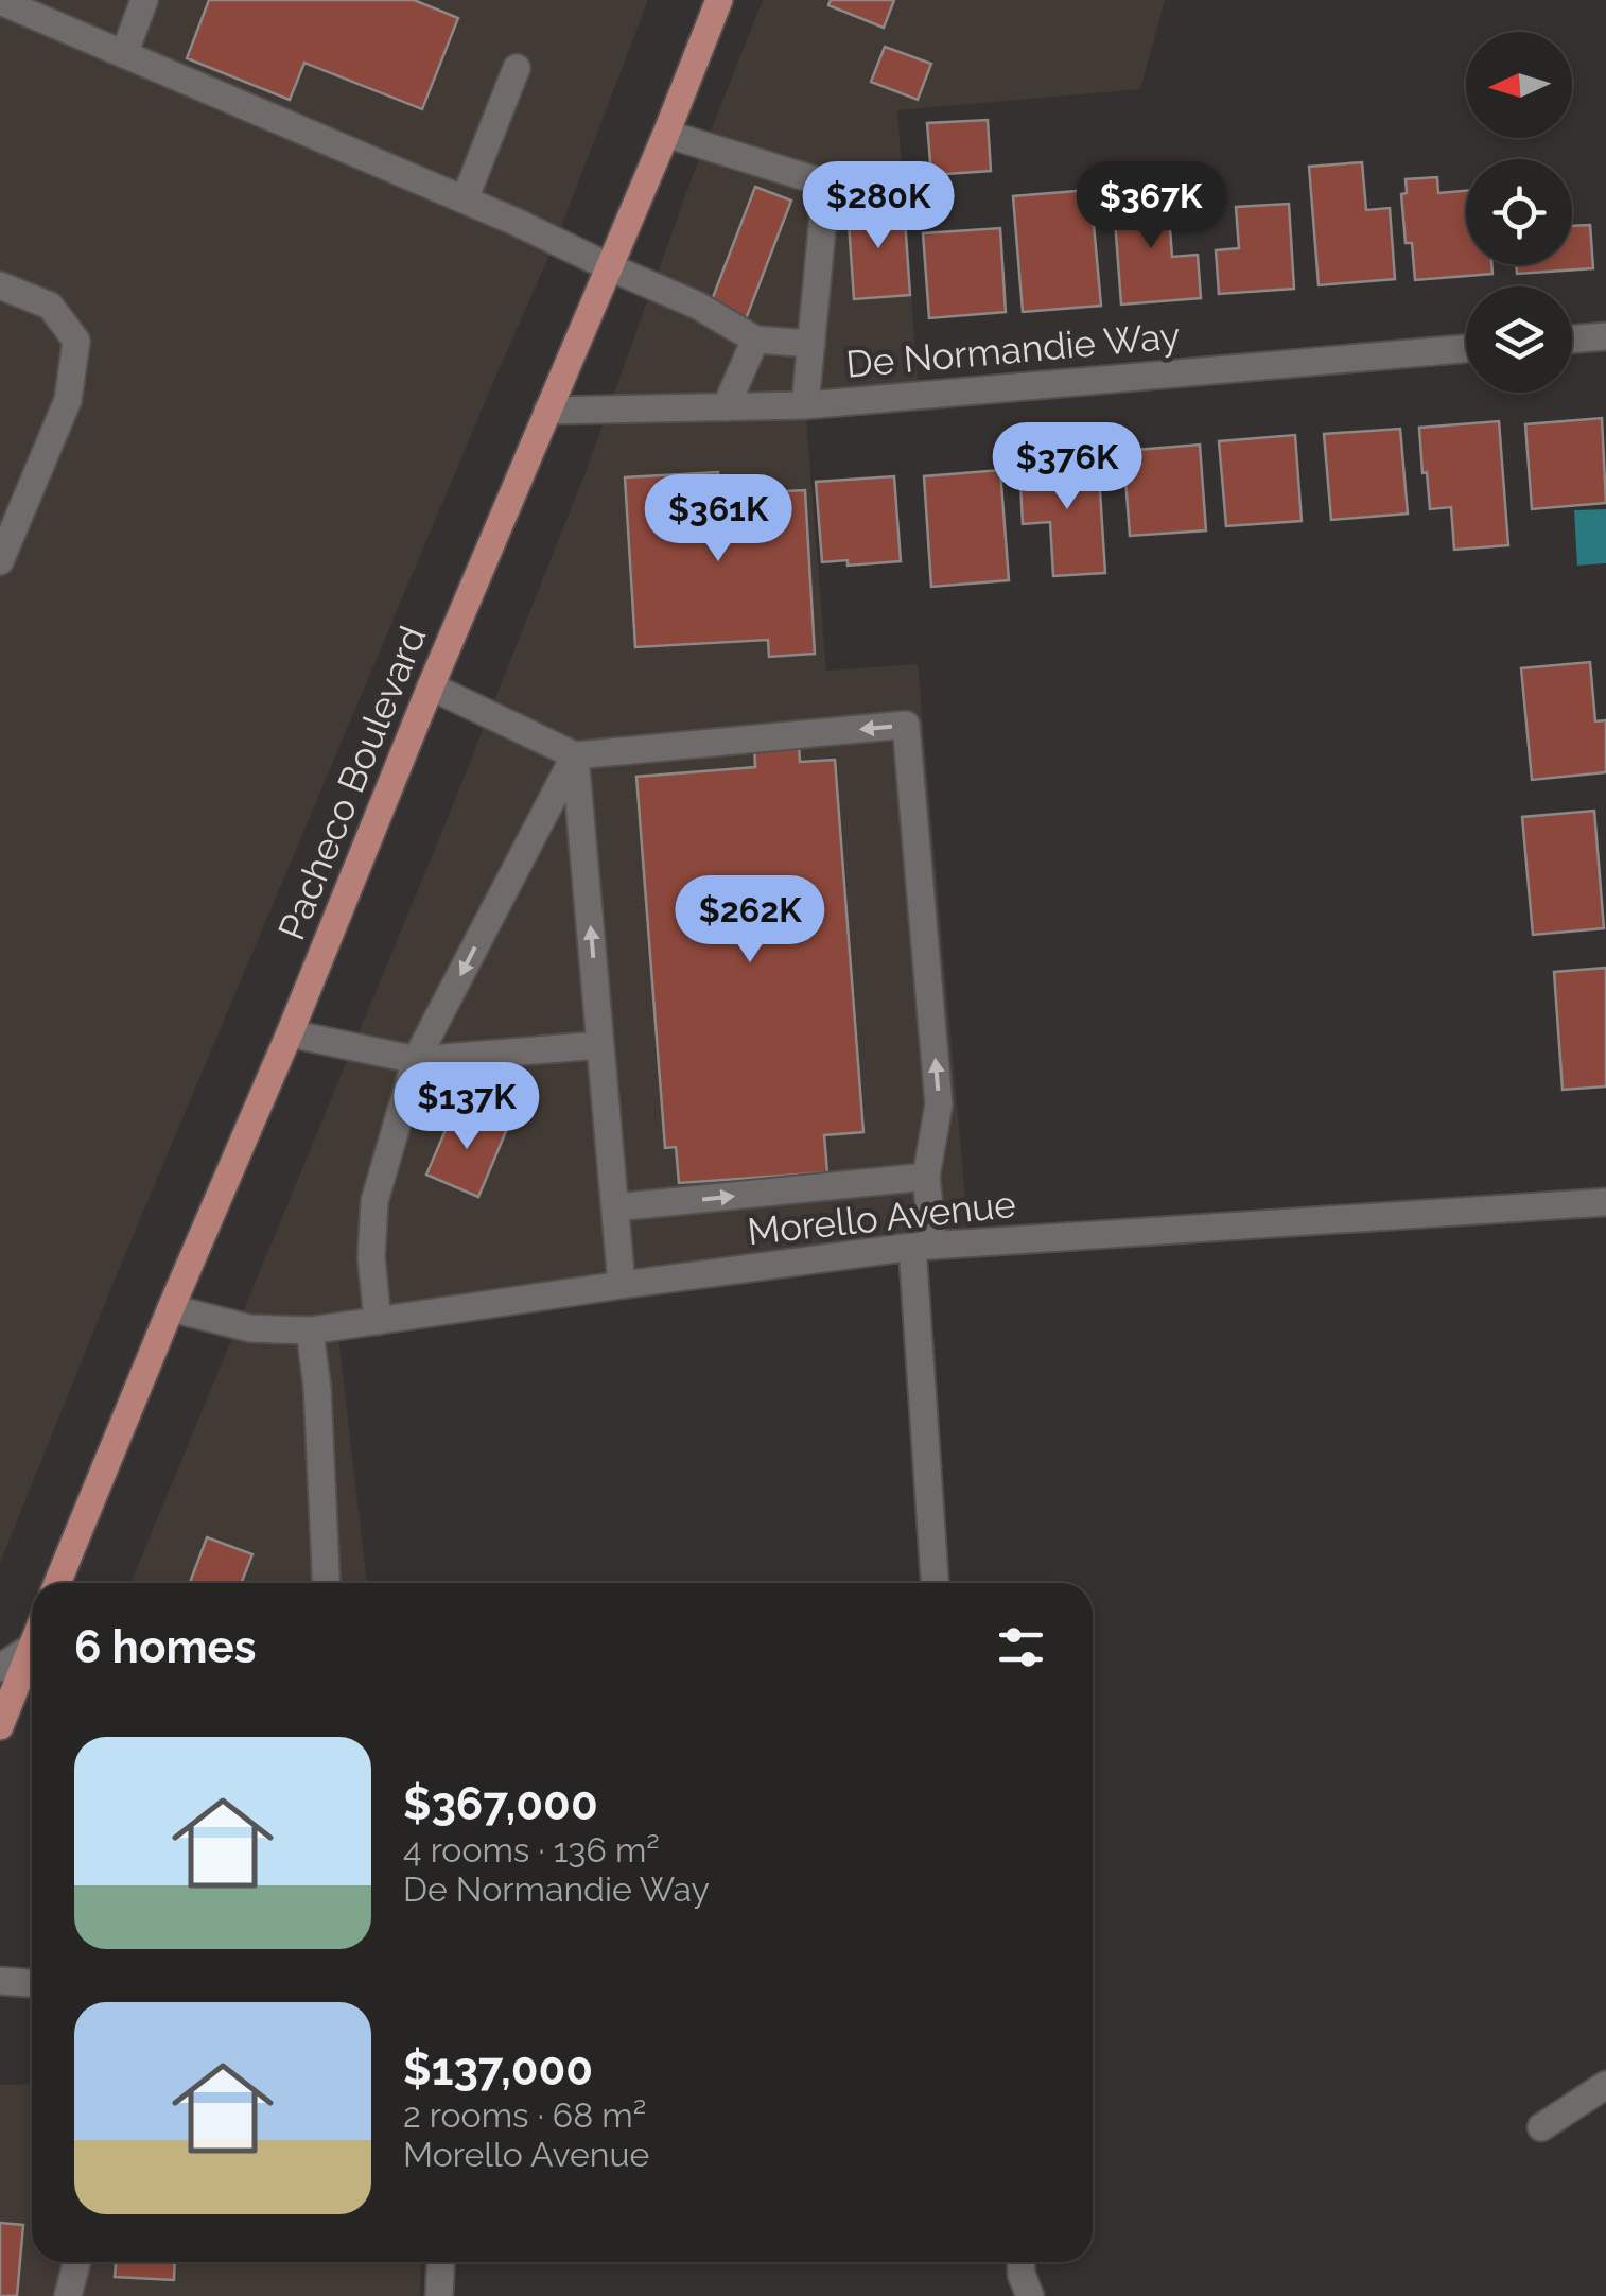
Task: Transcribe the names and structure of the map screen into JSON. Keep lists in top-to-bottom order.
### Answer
{
  "streets": {
    "main road": ["Pacheco Boulevard"],
    "street": ["De Normandie Way", "Morello Avenue"]
  },
  "crossings": [
    ["De Normandie Way", "Pacheco Boulevard"],
    ["Pacheco Boulevard", "Morello Avenue"]
  ],
  "north": "left",
  "page": {
    "price": [
      "$280K",
      "$367K",
      "$376K",
      "$361K",
      "$262K",
      "$137K"
    ],
    "heading": "6 homes",
    "list": [
      {
        "name": "$367,000",
        "note": "4 rooms · 136 m² · De Normandie Way"
      },
      {
        "name": "$137,000",
        "note": "2 rooms · 68 m² · Morello Avenue"
      }
    ]
  }
}
